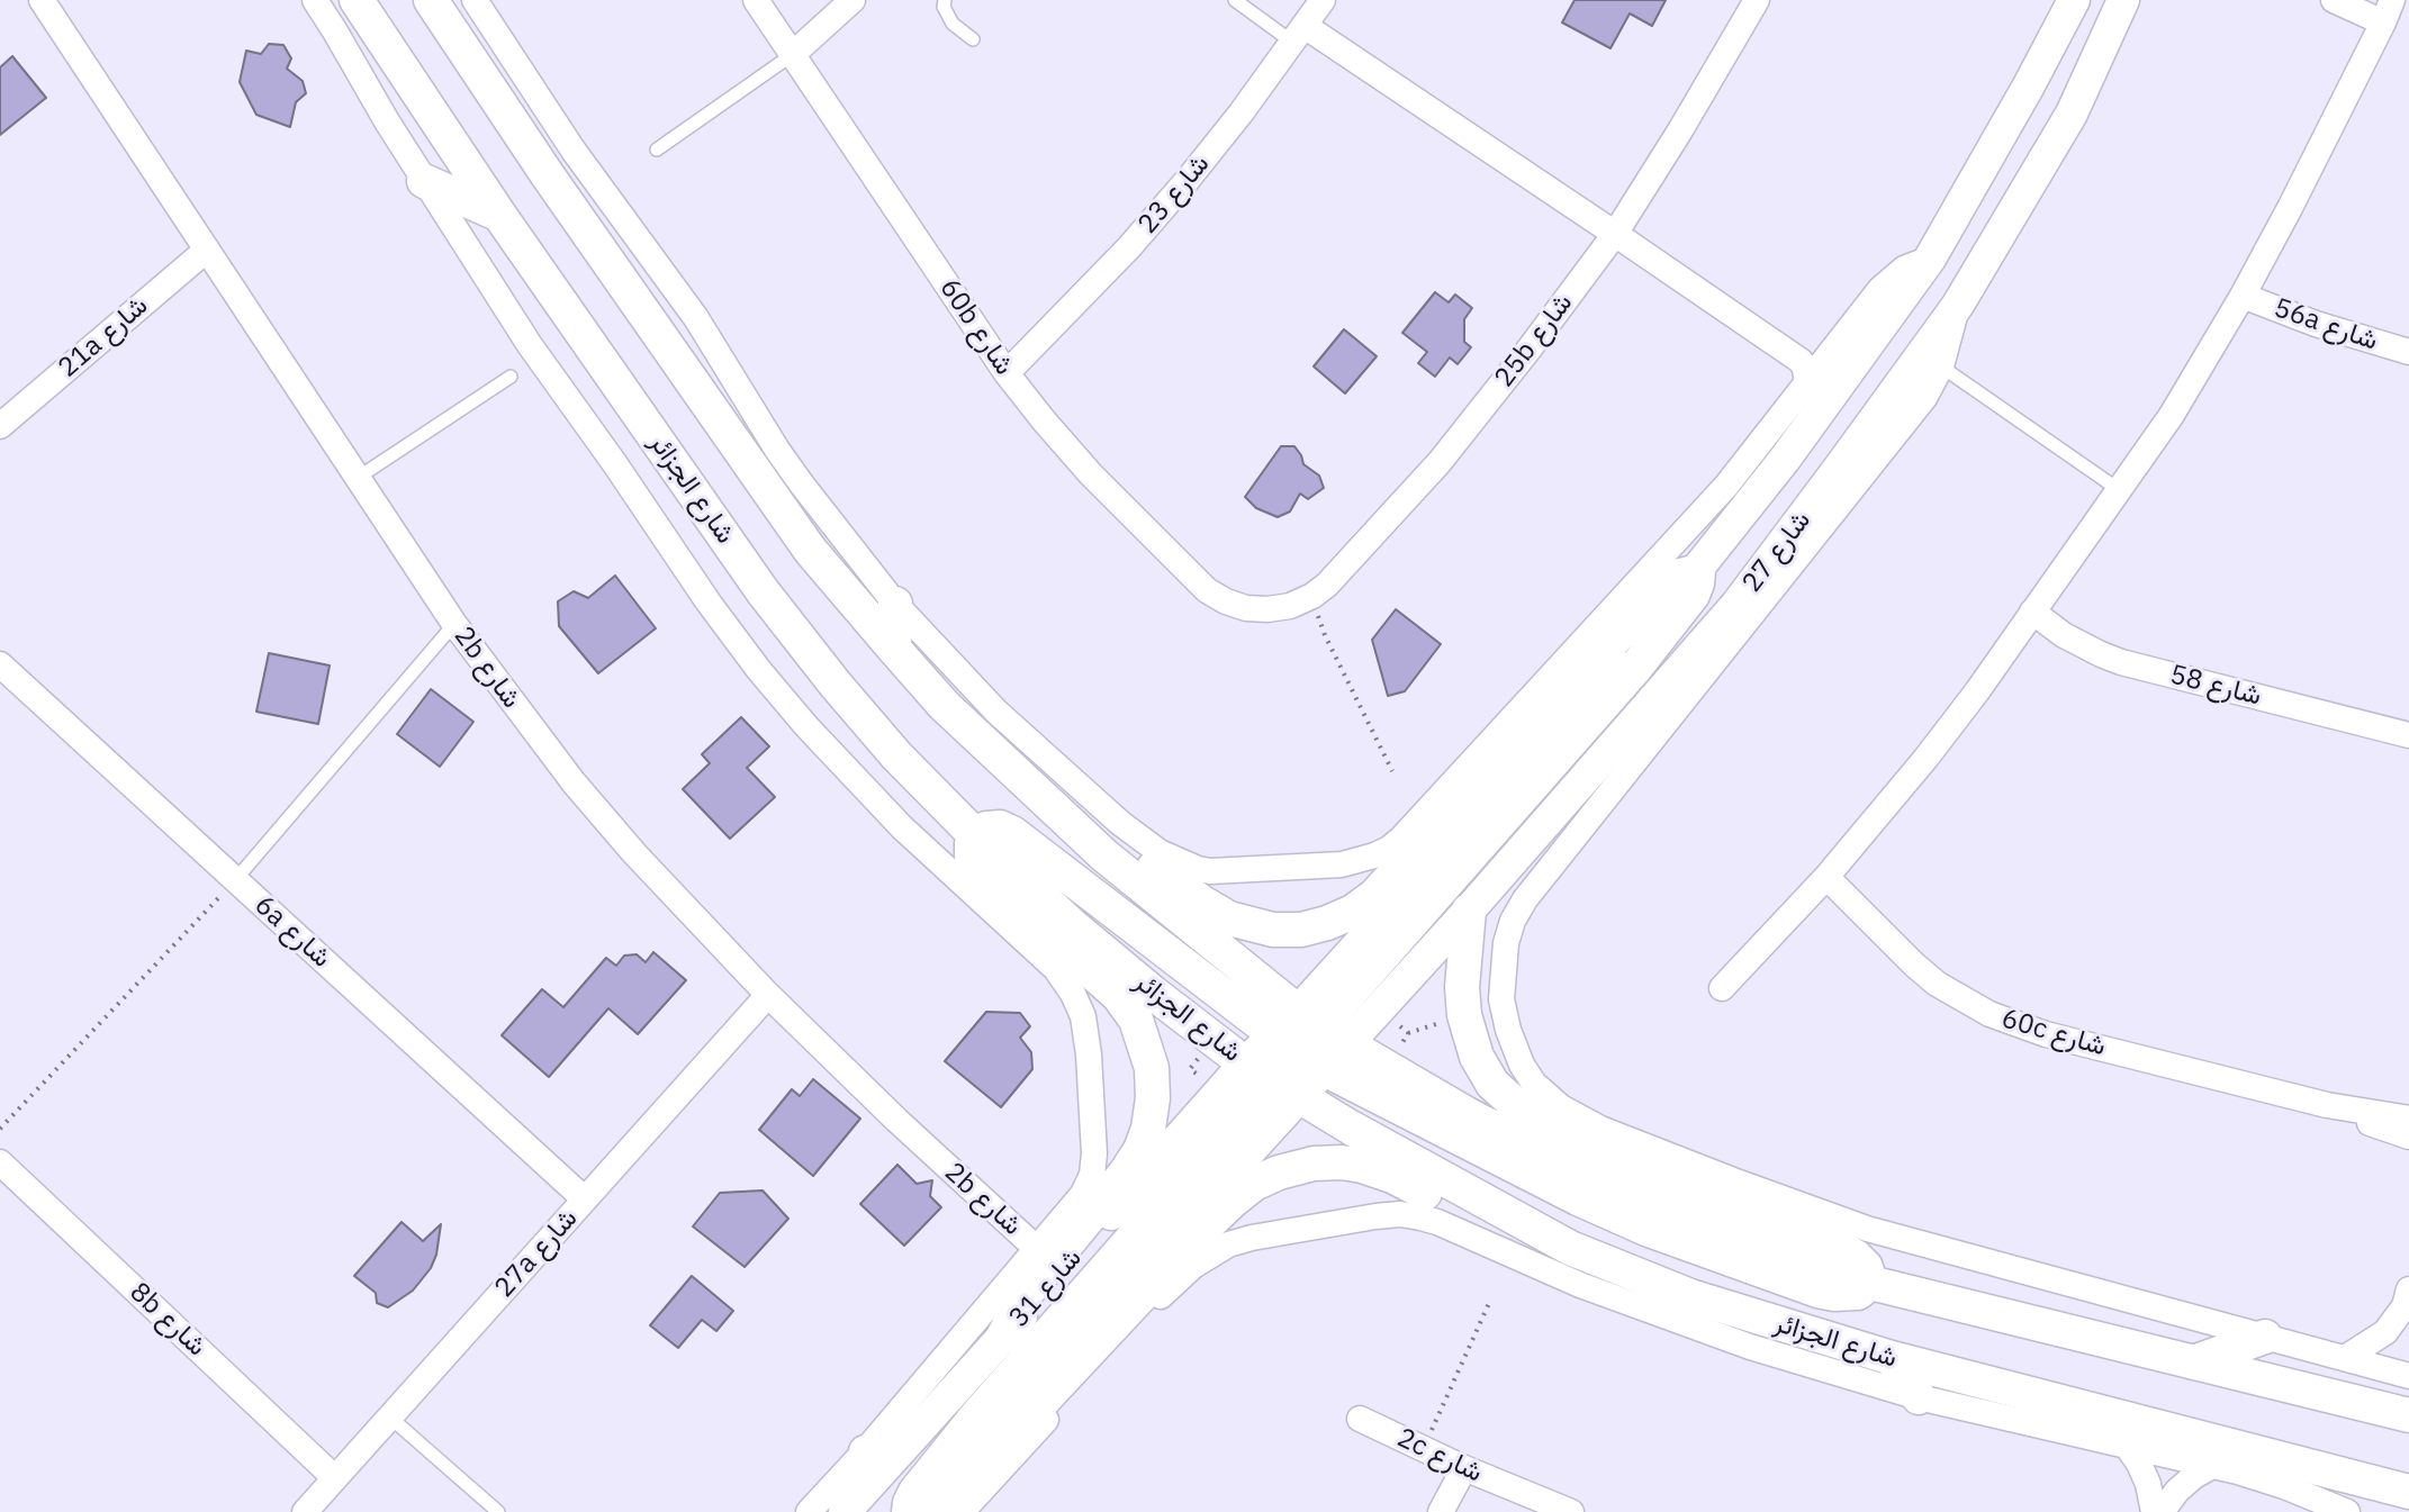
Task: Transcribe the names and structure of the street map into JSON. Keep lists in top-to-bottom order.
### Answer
{
  "streets": {
    "main road": ["شارع الجزائر"],
    "street": [
      "شارع 23",
      "56a شارع",
      "60b شارع",
      "21a شارع",
      "25b شارع",
      "شارع 27",
      "2b شارع",
      "شارع 58",
      "6a شارع",
      "60c شارع",
      "27a شارع",
      "شارع 31",
      "8b شارع",
      "2c شارع"
    ]
  },
  "crossings": [
    ["شارع 23", "60b شارع"],
    ["60b شارع", "25b شارع"],
    ["21a شارع", "2b شارع"],
    ["شارع الجزائر", "شارع 27"],
    ["شارع الجزائر", "شارع 31"],
    ["شارع 27", "شارع 31"],
    ["2b شارع", "27a شارع"],
    ["6a شارع", "27a شارع"],
    ["27a شارع", "8b شارع"]
  ]
}
